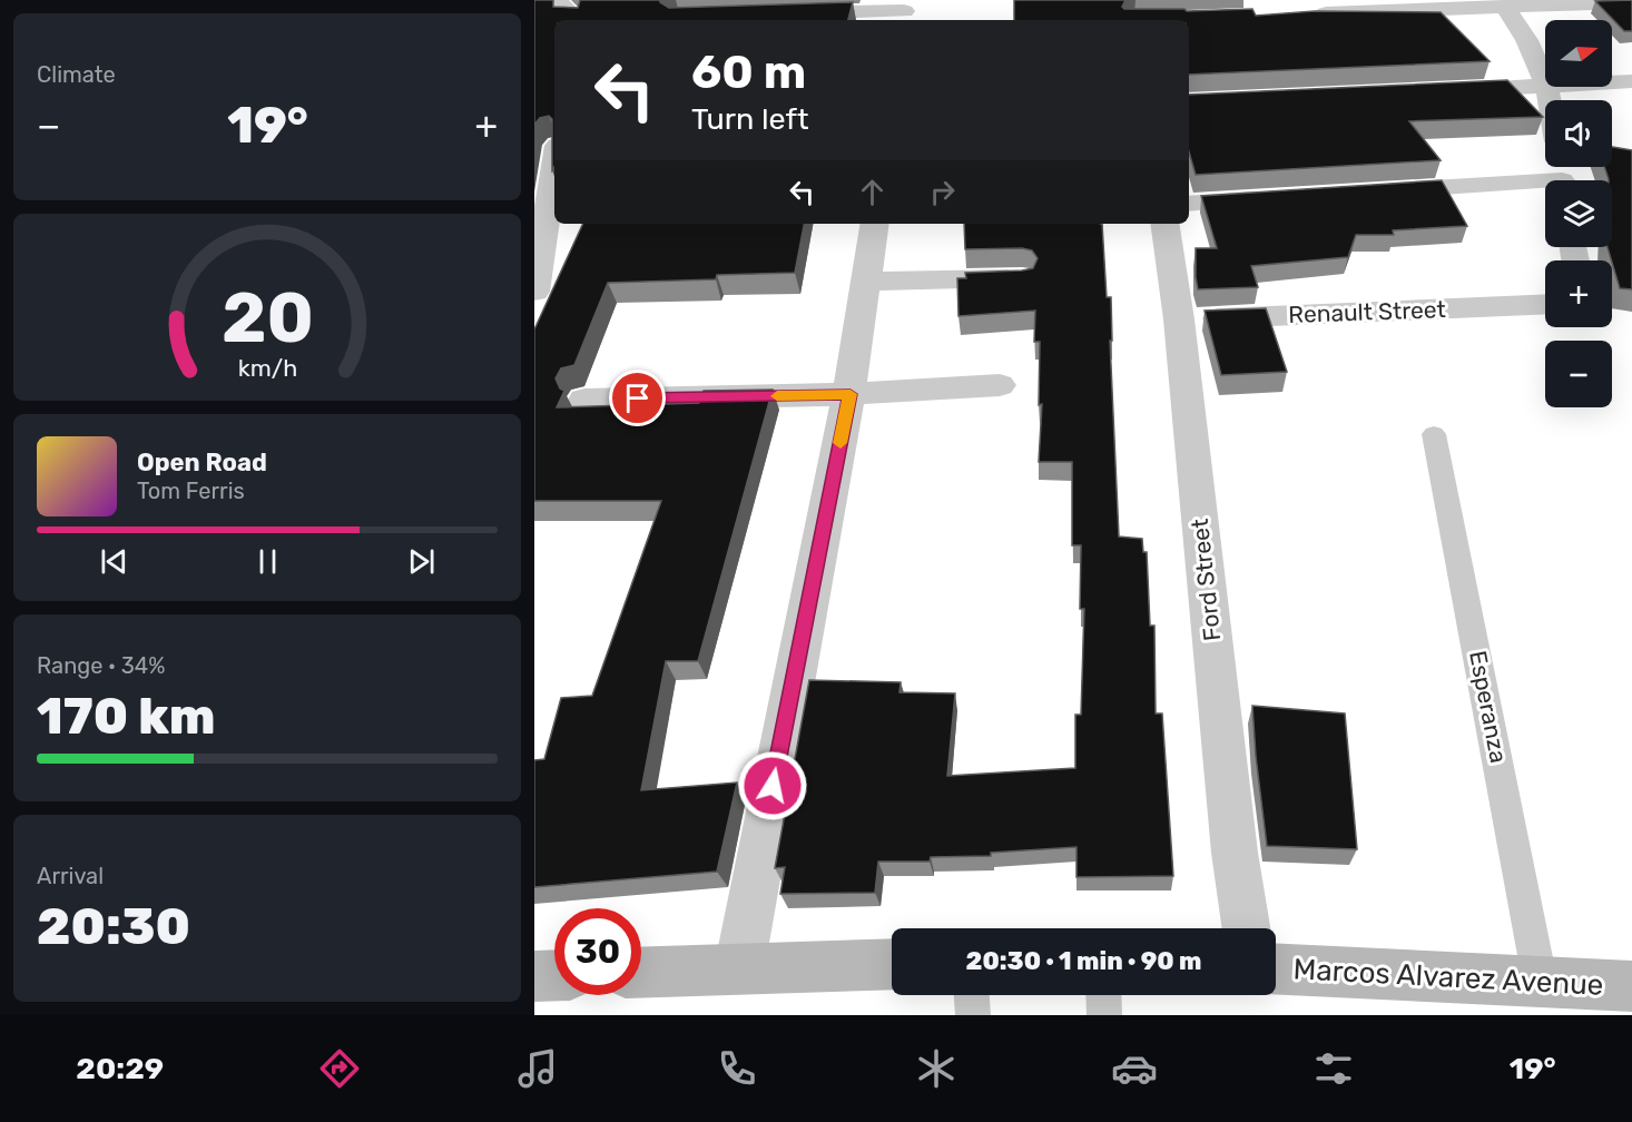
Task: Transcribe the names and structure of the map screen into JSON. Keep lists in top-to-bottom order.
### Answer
{
  "streets": {
    "main road": ["Marcos Alvarez Avenue"],
    "street": ["Renault Street", "Ford Street"],
    "lane": ["Esperanza"]
  },
  "crossings": [
    ["Renault Street", "Ford Street"],
    ["Esperanza", "Marcos Alvarez Avenue"]
  ],
  "north": "right",
  "page": {
    "tile": [
      "Climate",
      ["Range · 34%", "170 km"],
      ["Arrival", "20:30"]
    ],
    "map_buttons": ["+", "−"],
    "turn": ["60 m", "Turn left"],
    "heat": ["−", "19°", "+"],
    "song": ["Open Road", "Tom Ferris"],
    "limit": "30",
    "trip": "20:30 · 1 min · 90 m",
    "tabs": ["20:29", "19°"],
    "gauge": ["20", "km/h"]
  }
}
